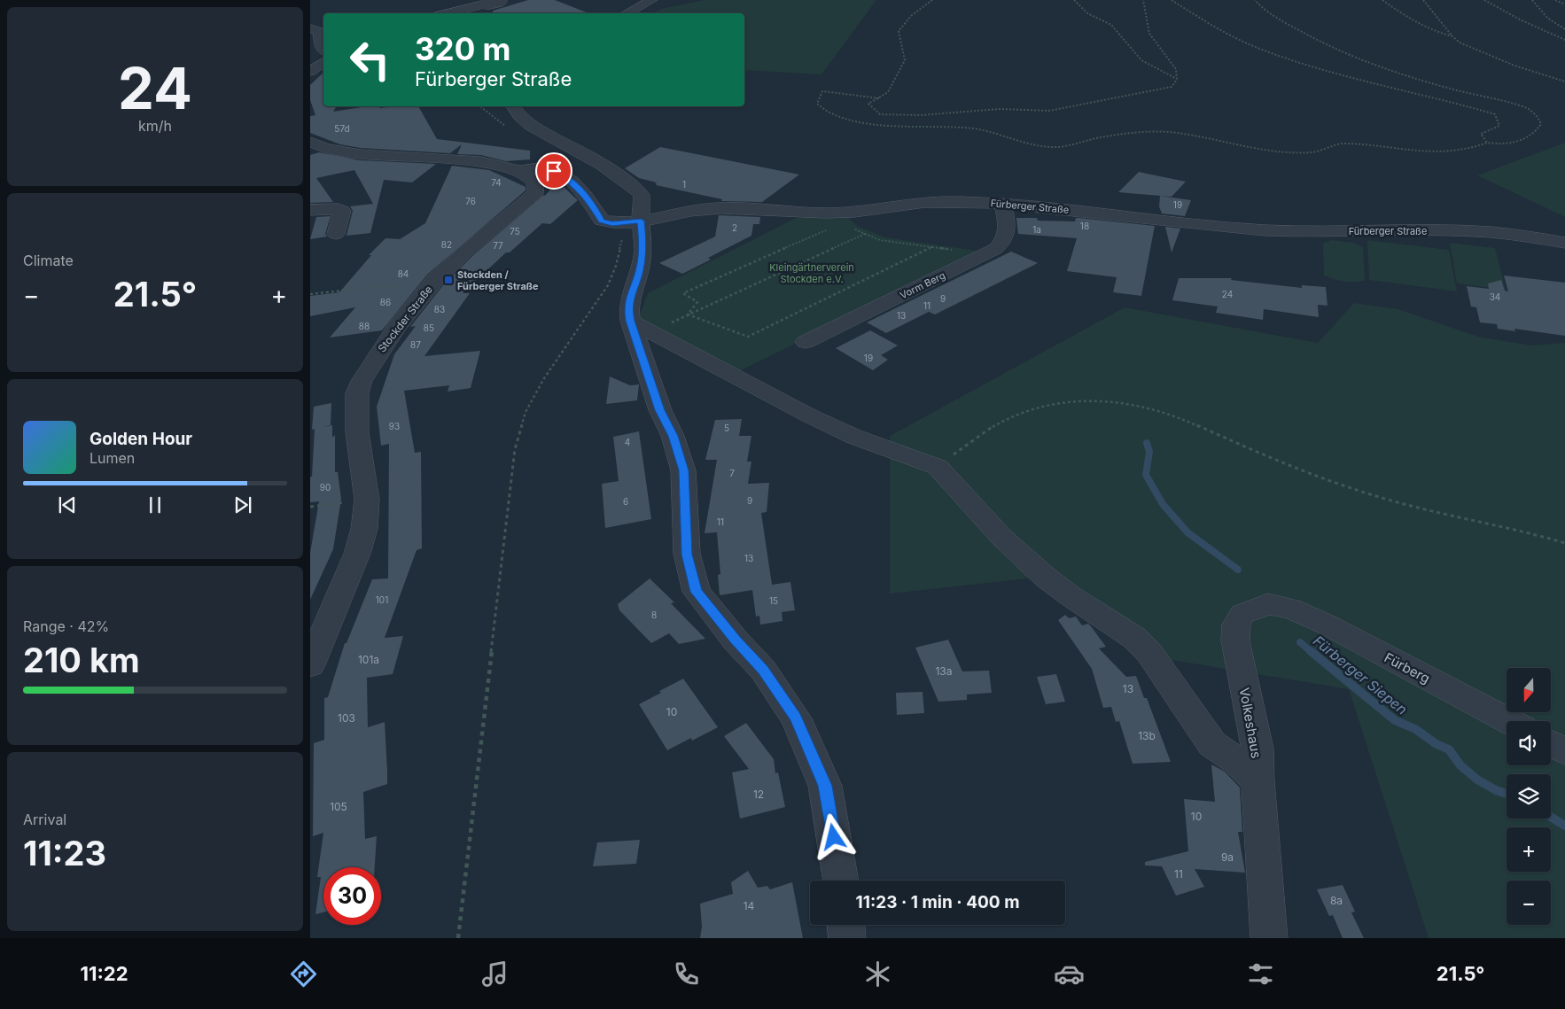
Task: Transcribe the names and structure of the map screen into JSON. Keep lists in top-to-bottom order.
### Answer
{
  "streets": {
    "street": [
      "Fürberger Straße",
      "Vorm Berg",
      "Stockder Straße",
      "Fürberg",
      "Volkeshaus"
    ]
  },
  "crossings": [
    ["Fürberger Straße", "Vorm Berg"],
    ["Fürberger Straße", "Stockder Straße"],
    ["Fürberg", "Volkeshaus"]
  ],
  "water": ["Fürberger Siepen"],
  "parks": ["Kleingärtnerverein Stockden e.V."],
  "places": {
    "transit": ["Stockden / Fürberger Straße"]
  },
  "house_numbers": [
    "57d",
    "74",
    "1",
    "76",
    "19",
    "18",
    "2",
    "1a",
    "75",
    "82",
    "77",
    "84",
    "24",
    "34",
    "9",
    "86",
    "11",
    "83",
    "13",
    "88",
    "85",
    "87",
    "19",
    "93",
    "5",
    "4",
    "7",
    "90",
    "9",
    "6",
    "11",
    "13",
    "101",
    "15",
    "8",
    "101a",
    "13a",
    "13",
    "10",
    "103",
    "13b",
    "12",
    "105",
    "10",
    "9a",
    "11",
    "8a",
    "14"
  ],
  "north": "bottom",
  "page": {
    "tile": [
      ["24", "km/h"],
      "Climate",
      ["Range · 42%", "210 km"],
      ["Arrival", "11:23"]
    ],
    "turn": ["320 m", "Fürberger Straße"],
    "heat": ["−", "21.5°", "+"],
    "song": ["Golden Hour", "Lumen"],
    "map_buttons": ["+", "−"],
    "limit": "30",
    "trip": "11:23 · 1 min · 400 m",
    "tabs": ["11:22", "21.5°"]
  }
}
